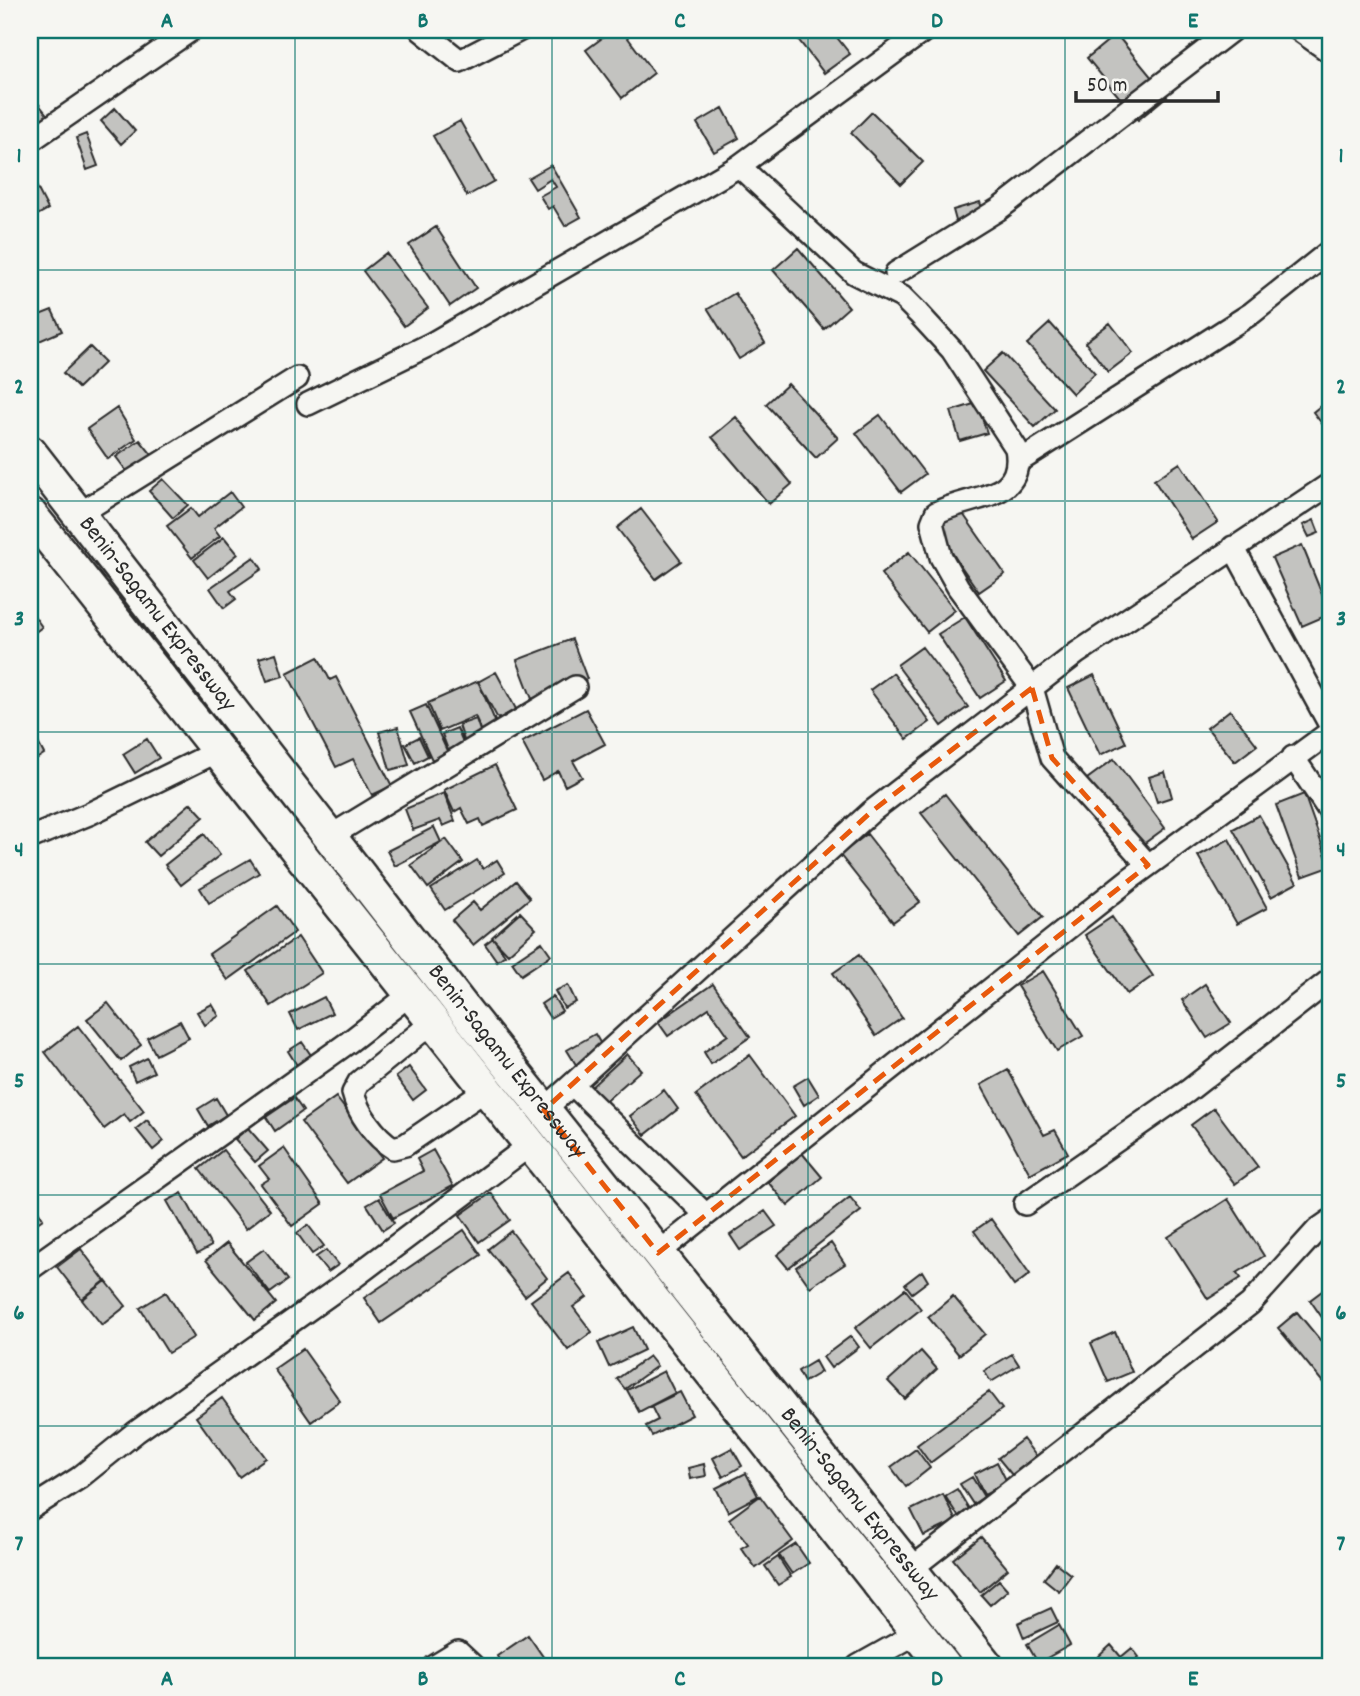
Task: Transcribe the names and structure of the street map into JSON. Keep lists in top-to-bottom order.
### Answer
{
  "streets": {
    "highway": ["Benin-Sagamu Expressway"]
  },
  "scale_bar": "50 m",
  "grid": {
    "columns": [
      "A",
      "B",
      "C",
      "D",
      "E"
    ],
    "rows": [
      "1",
      "2",
      "3",
      "4",
      "5",
      "6",
      "7"
    ]
  }
}
